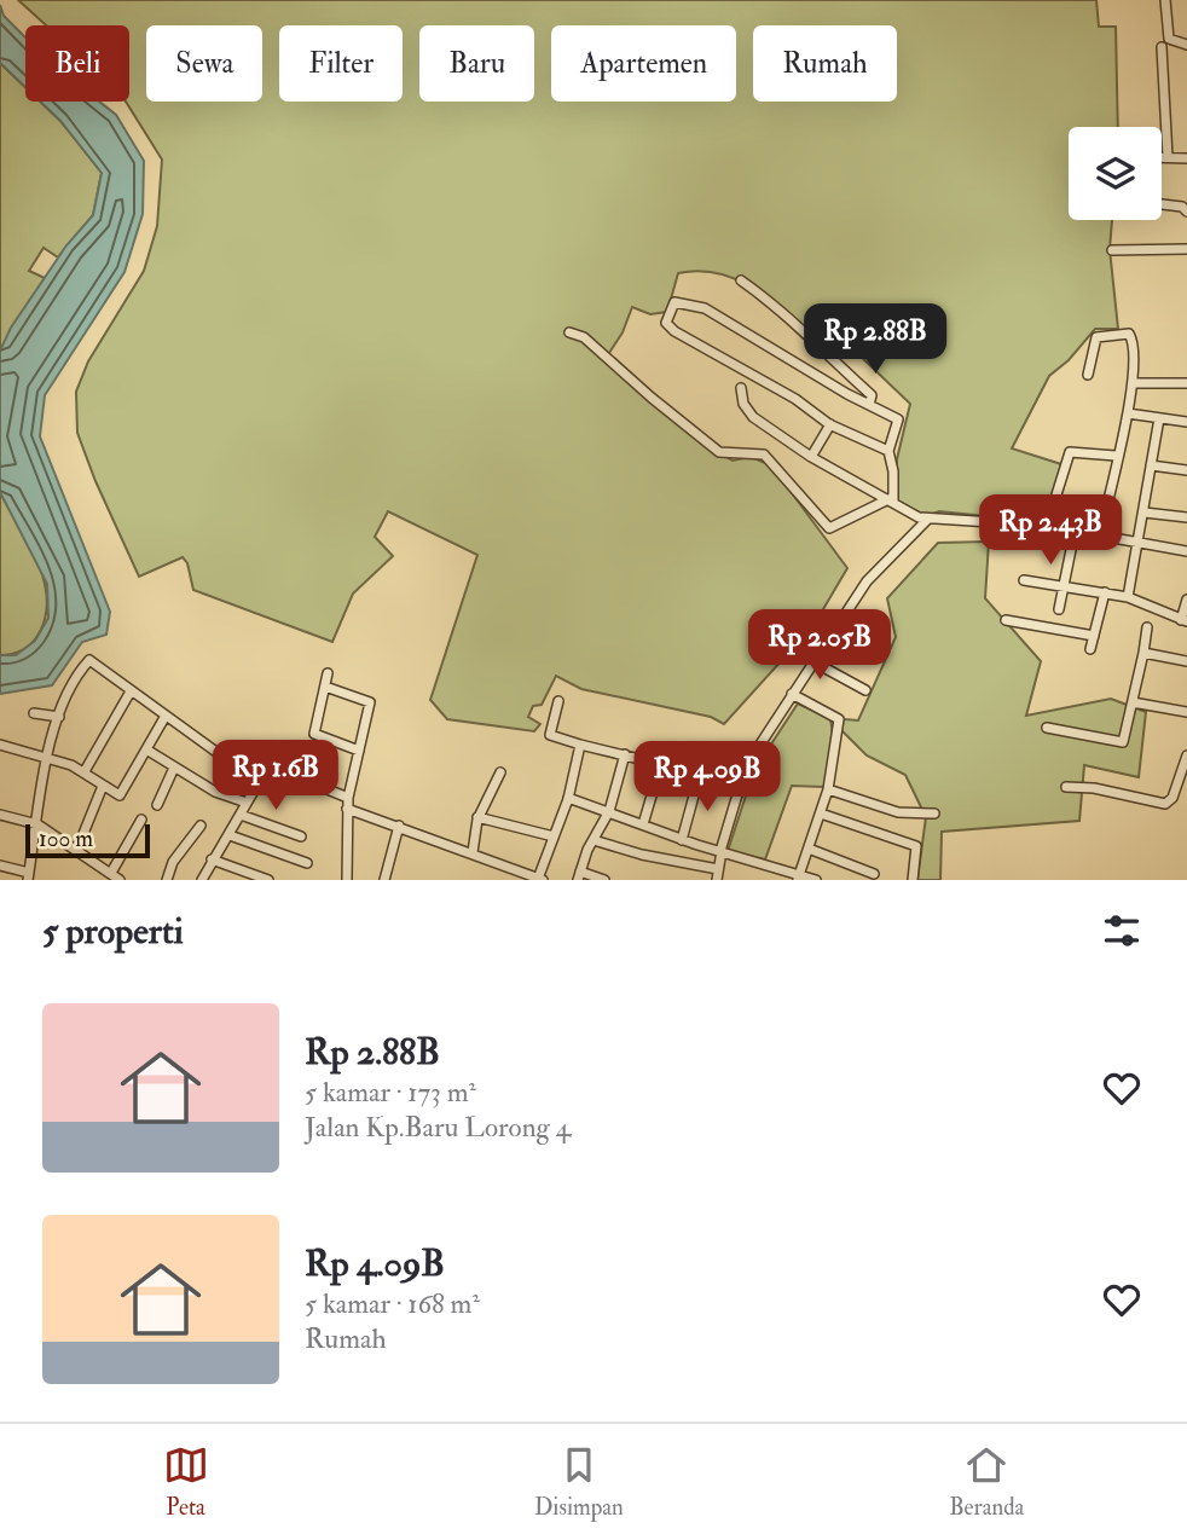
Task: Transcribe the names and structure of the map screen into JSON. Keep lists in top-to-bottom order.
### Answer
{
  "scale_bar": "100 m",
  "page": {
    "chip": [
      "Beli",
      "Sewa",
      "Filter",
      "Baru",
      "Apartemen",
      "Rumah"
    ],
    "price": [
      "Rp 2.88B",
      "Rp 2.43B",
      "Rp 2.05B",
      "Rp 1.6B",
      "Rp 4.09B"
    ],
    "scale": "100 m",
    "heading": "5 properti",
    "list": [
      {
        "name": "Rp 2.88B",
        "note": "5 kamar · 173 m² · Jalan Kp.Baru Lorong 4"
      },
      {
        "name": "Rp 4.09B",
        "note": "5 kamar · 168 m² · Rumah"
      }
    ],
    "tabs": ["Peta", "Disimpan", "Beranda"]
  }
}
